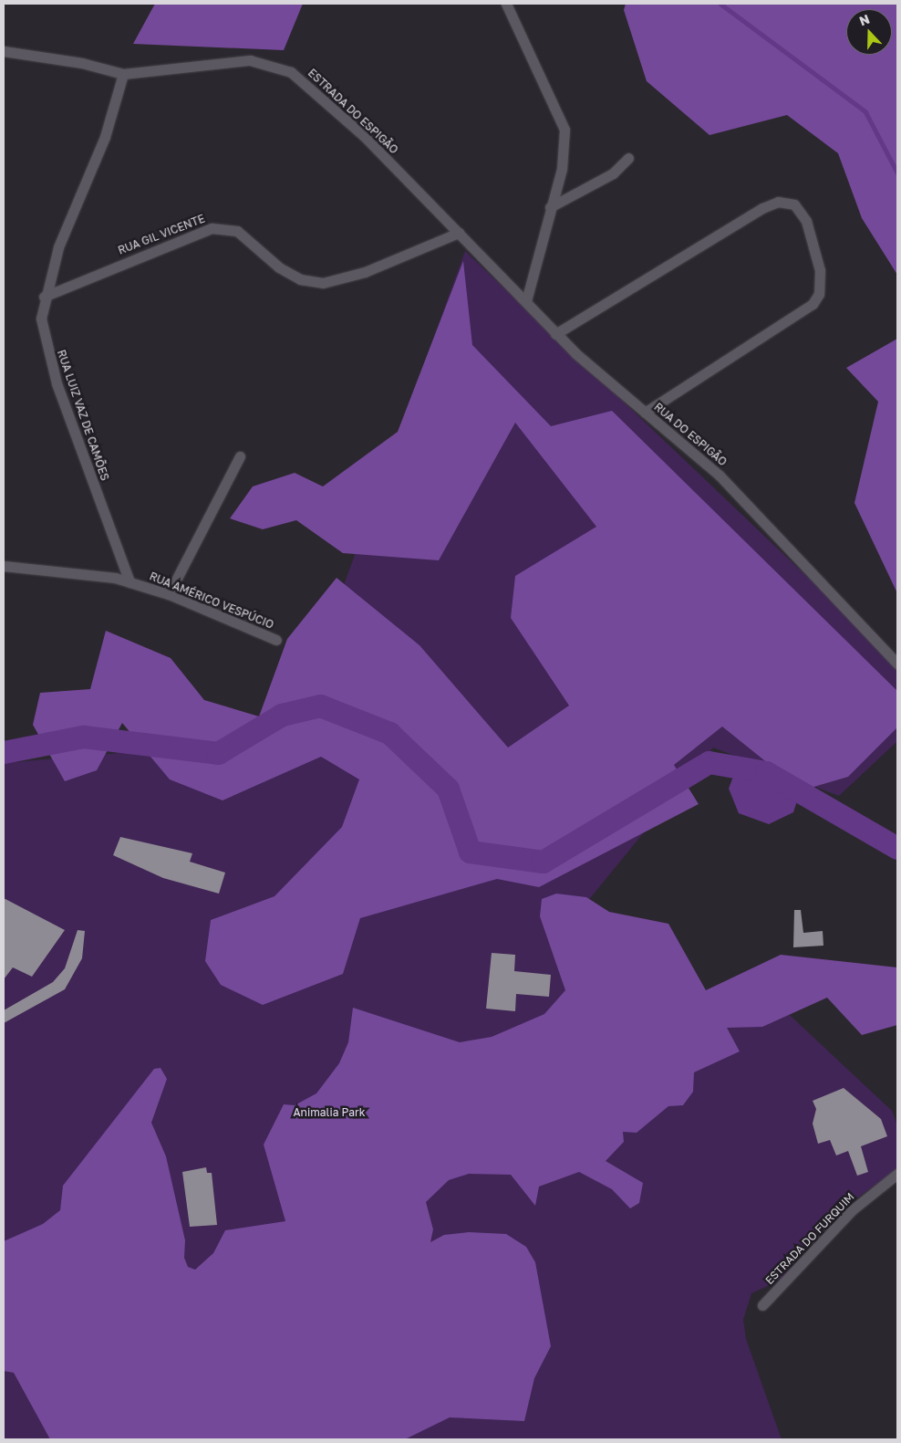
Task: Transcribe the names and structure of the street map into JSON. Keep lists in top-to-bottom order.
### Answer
{
  "streets": {
    "street": [
      "ESTRADA DO ESPIGÃO",
      "RUA GIL VICENTE",
      "RUA LUIZ VAZ DE CAMÕES",
      "RUA DO ESPIGÃO",
      "RUA AMÉRICO VESPÚCIO",
      "ESTRADA DO FURQUIM"
    ]
  },
  "crossings": [
    ["ESTRADA DO ESPIGÃO", "RUA GIL VICENTE"],
    ["ESTRADA DO ESPIGÃO", "RUA LUIZ VAZ DE CAMÕES"],
    ["ESTRADA DO ESPIGÃO", "RUA DO ESPIGÃO"],
    ["RUA GIL VICENTE", "RUA LUIZ VAZ DE CAMÕES"],
    ["RUA GIL VICENTE", "RUA DO ESPIGÃO"],
    ["RUA LUIZ VAZ DE CAMÕES", "RUA AMÉRICO VESPÚCIO"]
  ],
  "parks": ["Animalia Park"],
  "north": "top"
}
